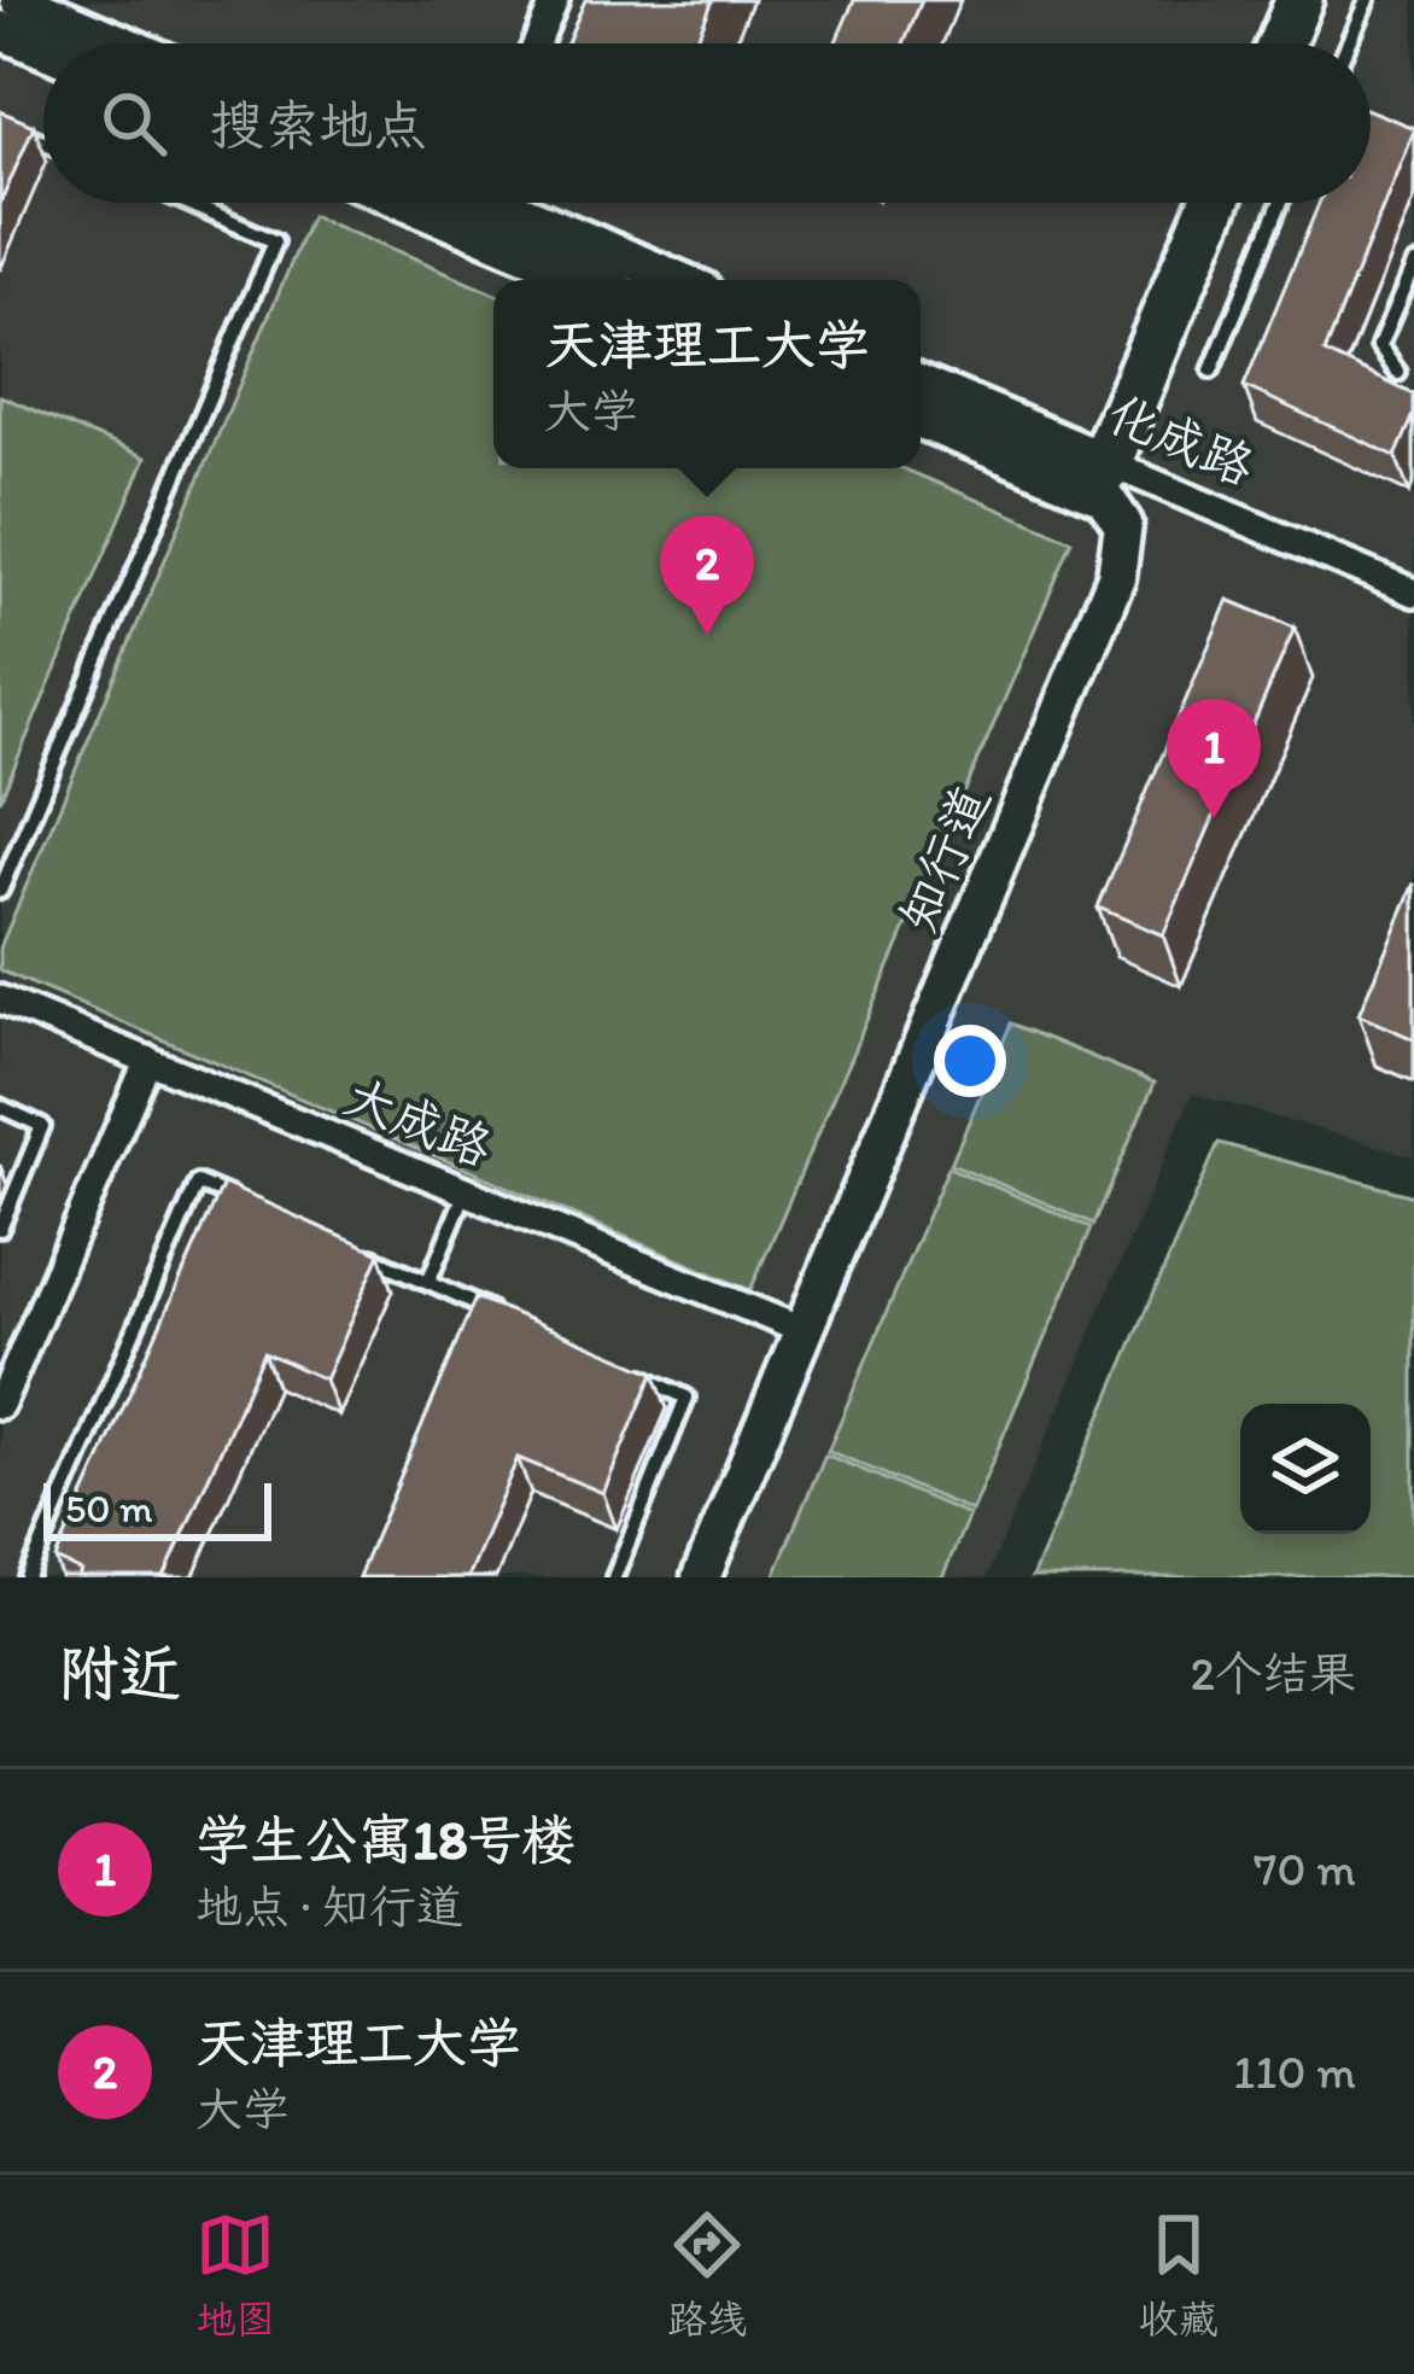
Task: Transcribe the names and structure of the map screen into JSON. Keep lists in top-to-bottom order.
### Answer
{
  "streets": {
    "street": ["化成路", "知行道", "大成路"]
  },
  "crossings": [
    ["化成路", "知行道"],
    ["知行道", "大成路"]
  ],
  "scale_bar": "50 m",
  "page": {
    "search": "搜索地点",
    "popup": ["天津理工大学", "大学"],
    "pins": ["2", "1"],
    "scale": "50 m",
    "heading": ["附近", "2个结果"],
    "list": [
      {
        "mark": "1",
        "name": "学生公寓18号楼",
        "note": "地点 · 知行道",
        "value": "70 m"
      },
      {
        "mark": "2",
        "name": "天津理工大学",
        "note": "大学",
        "value": "110 m"
      }
    ],
    "nav": ["地图", "路线", "收藏"]
  }
}
